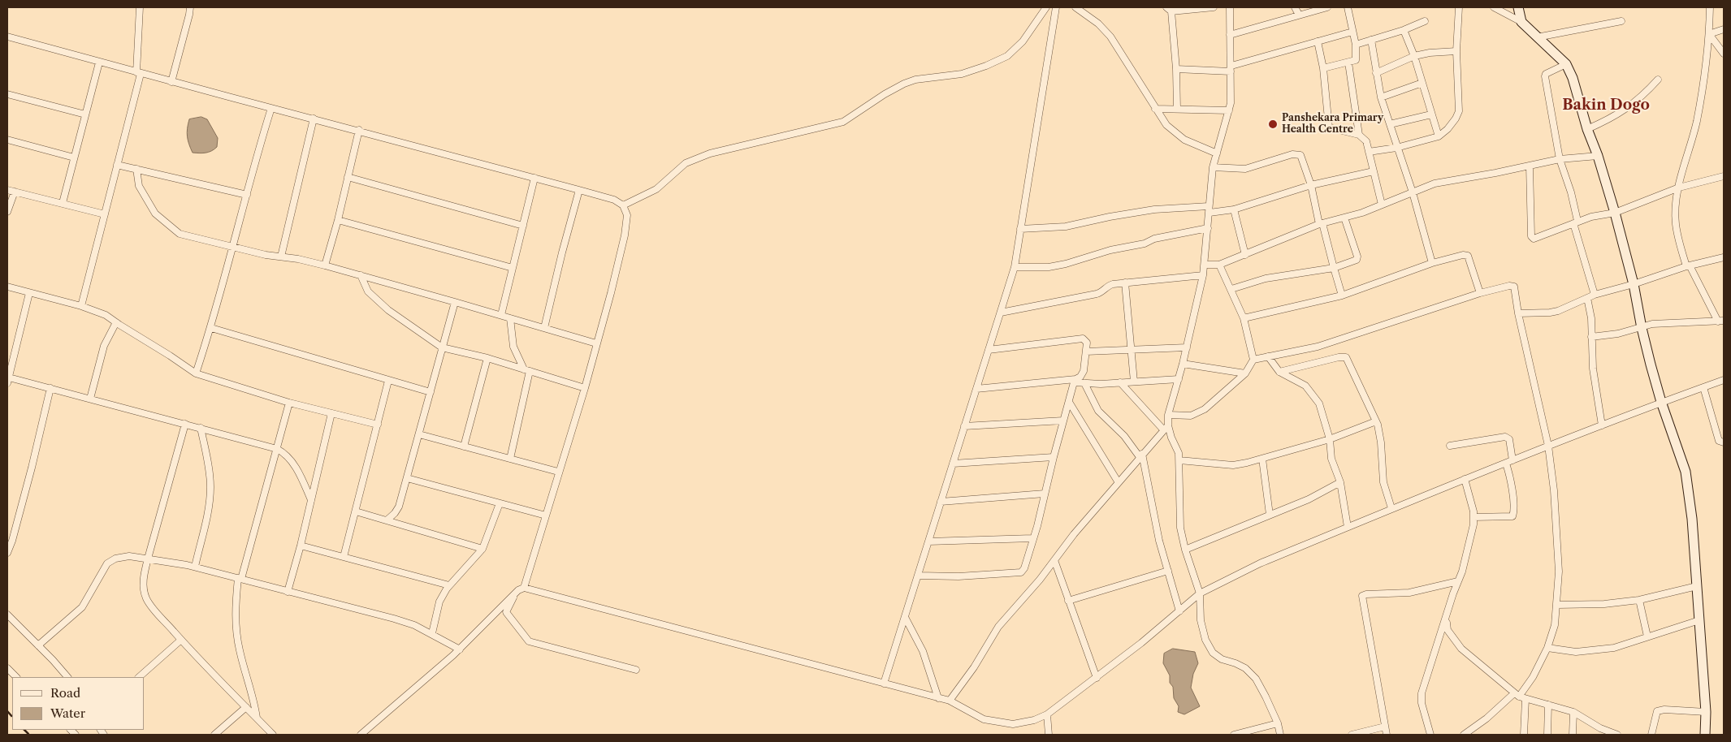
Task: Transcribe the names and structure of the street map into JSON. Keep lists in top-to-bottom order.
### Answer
{
  "districts": ["Bakin Dogo"],
  "places": ["Panshekara Primary Health Centre"],
  "legend": ["Road", "Water"]
}
